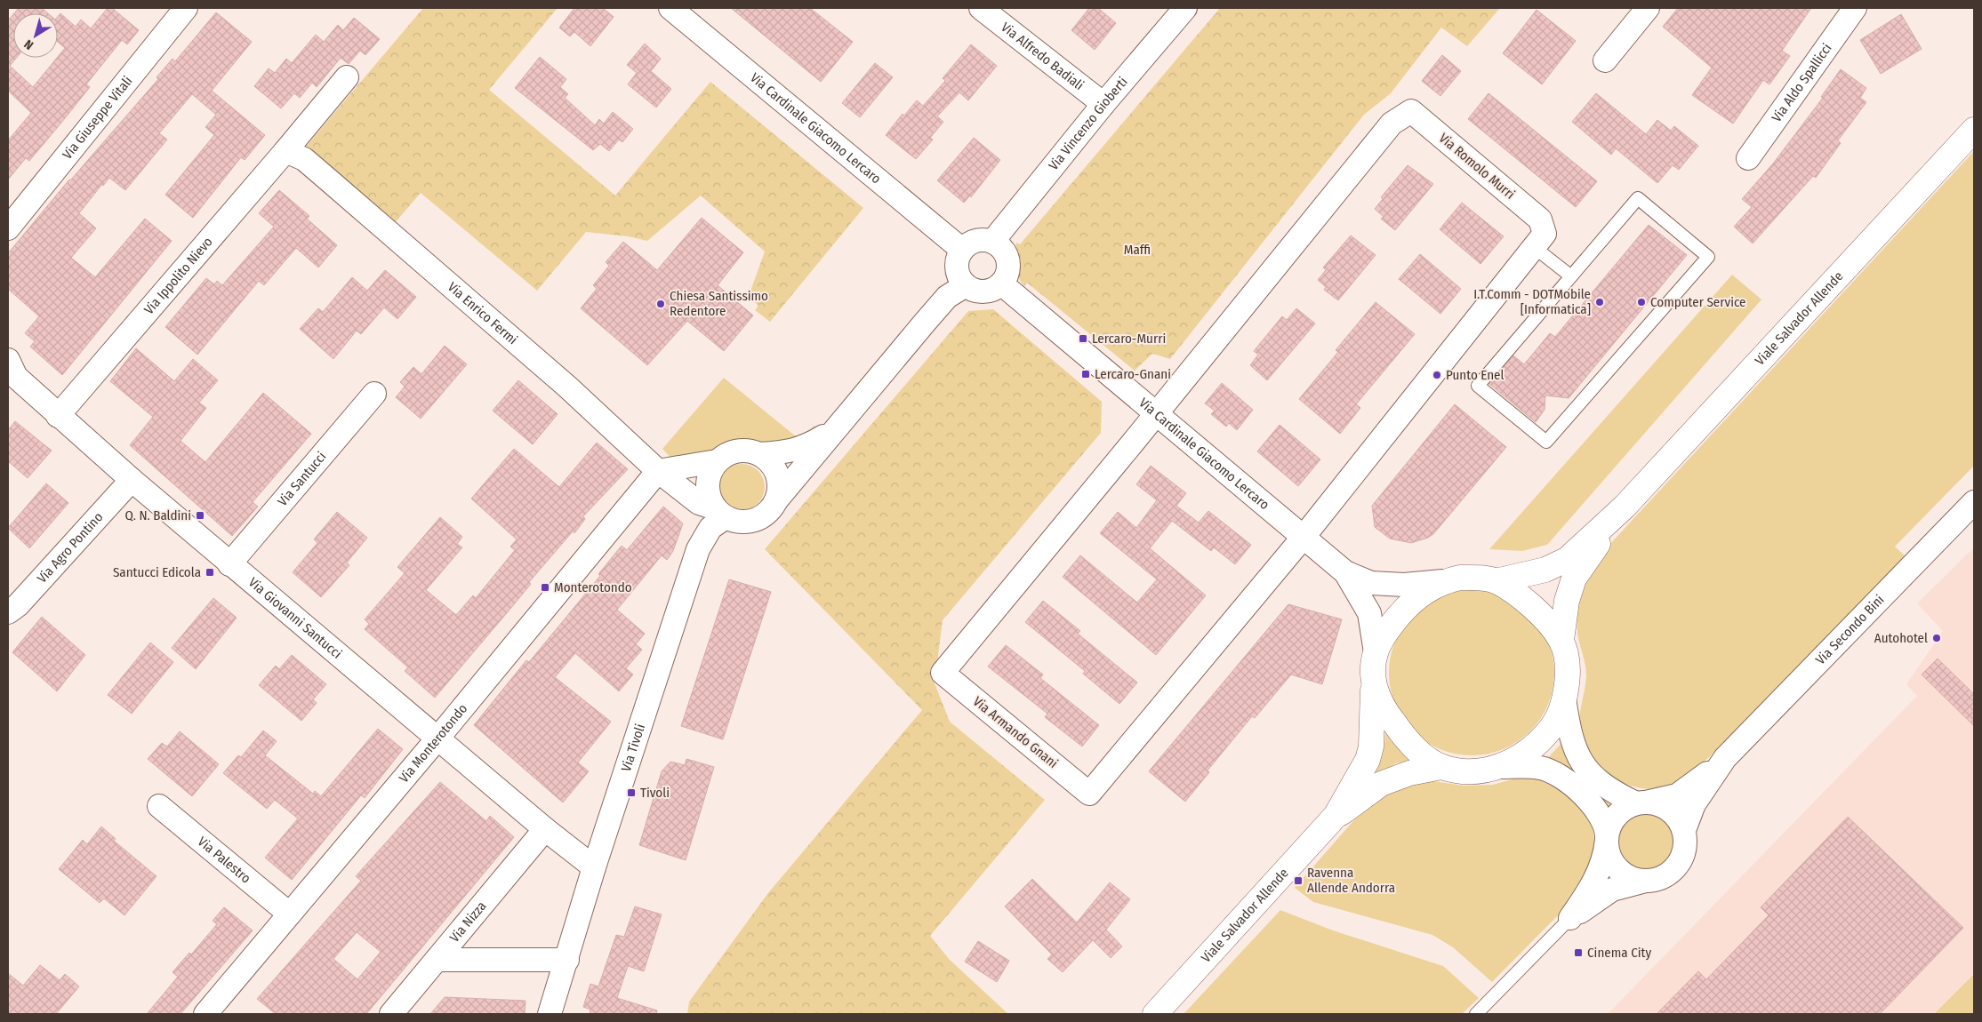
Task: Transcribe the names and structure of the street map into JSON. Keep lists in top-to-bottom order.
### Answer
{
  "streets": {
    "main road": ["Viale Salvador Allende"],
    "street": [
      "Via Alfredo Badiali",
      "Via Aldo Spallicci",
      "Via Giuseppe Vitali",
      "Via Vincenzo Gioberti",
      "Via Cardinale Giacomo Lercaro",
      "Via Romolo Murri",
      "Via Ippolito Nievo",
      "Via Enrico Fermi",
      "Via Santucci",
      "Via Agro Pontino",
      "Via Giovanni Santucci",
      "Via Secondo Bini",
      "Via Armando Gnani",
      "Via Monterotondo",
      "Via Tivoli",
      "Via Palestro",
      "Via Nizza"
    ]
  },
  "crossings": [
    ["Via Alfredo Badiali", "Via Vincenzo Gioberti"],
    ["Via Vincenzo Gioberti", "Via Cardinale Giacomo Lercaro"],
    ["Via Cardinale Giacomo Lercaro", "Via Romolo Murri"],
    ["Via Cardinale Giacomo Lercaro", "Viale Salvador Allende"],
    ["Via Cardinale Giacomo Lercaro", "Via Armando Gnani"],
    ["Via Romolo Murri", "Via Armando Gnani"],
    ["Via Ippolito Nievo", "Via Enrico Fermi"],
    ["Via Ippolito Nievo", "Via Giovanni Santucci"],
    ["Via Enrico Fermi", "Via Monterotondo"],
    ["Via Enrico Fermi", "Via Tivoli"],
    ["Via Santucci", "Via Giovanni Santucci"],
    ["Via Agro Pontino", "Via Giovanni Santucci"],
    ["Via Giovanni Santucci", "Via Monterotondo"],
    ["Via Giovanni Santucci", "Via Tivoli"],
    ["Via Giovanni Santucci", "Via Nizza"],
    ["Via Monterotondo", "Via Palestro"]
  ],
  "parks": ["Maffi"],
  "places": {
    "other": [
      "I.T.Comm - DOTMobile [Informatica]",
      "Computer Service",
      "Chiesa Santissimo Redentore",
      "Punto Enel",
      "Autohotel"
    ],
    "transit": [
      "Lercaro-Murri",
      "Lercaro-Gnani",
      "Q. N. Baldini",
      "Santucci Edicola",
      "Monterotondo",
      "Tivoli",
      "Ravenna Allende Andorra",
      "Cinema City"
    ]
  },
  "north": "bottom left"
}
